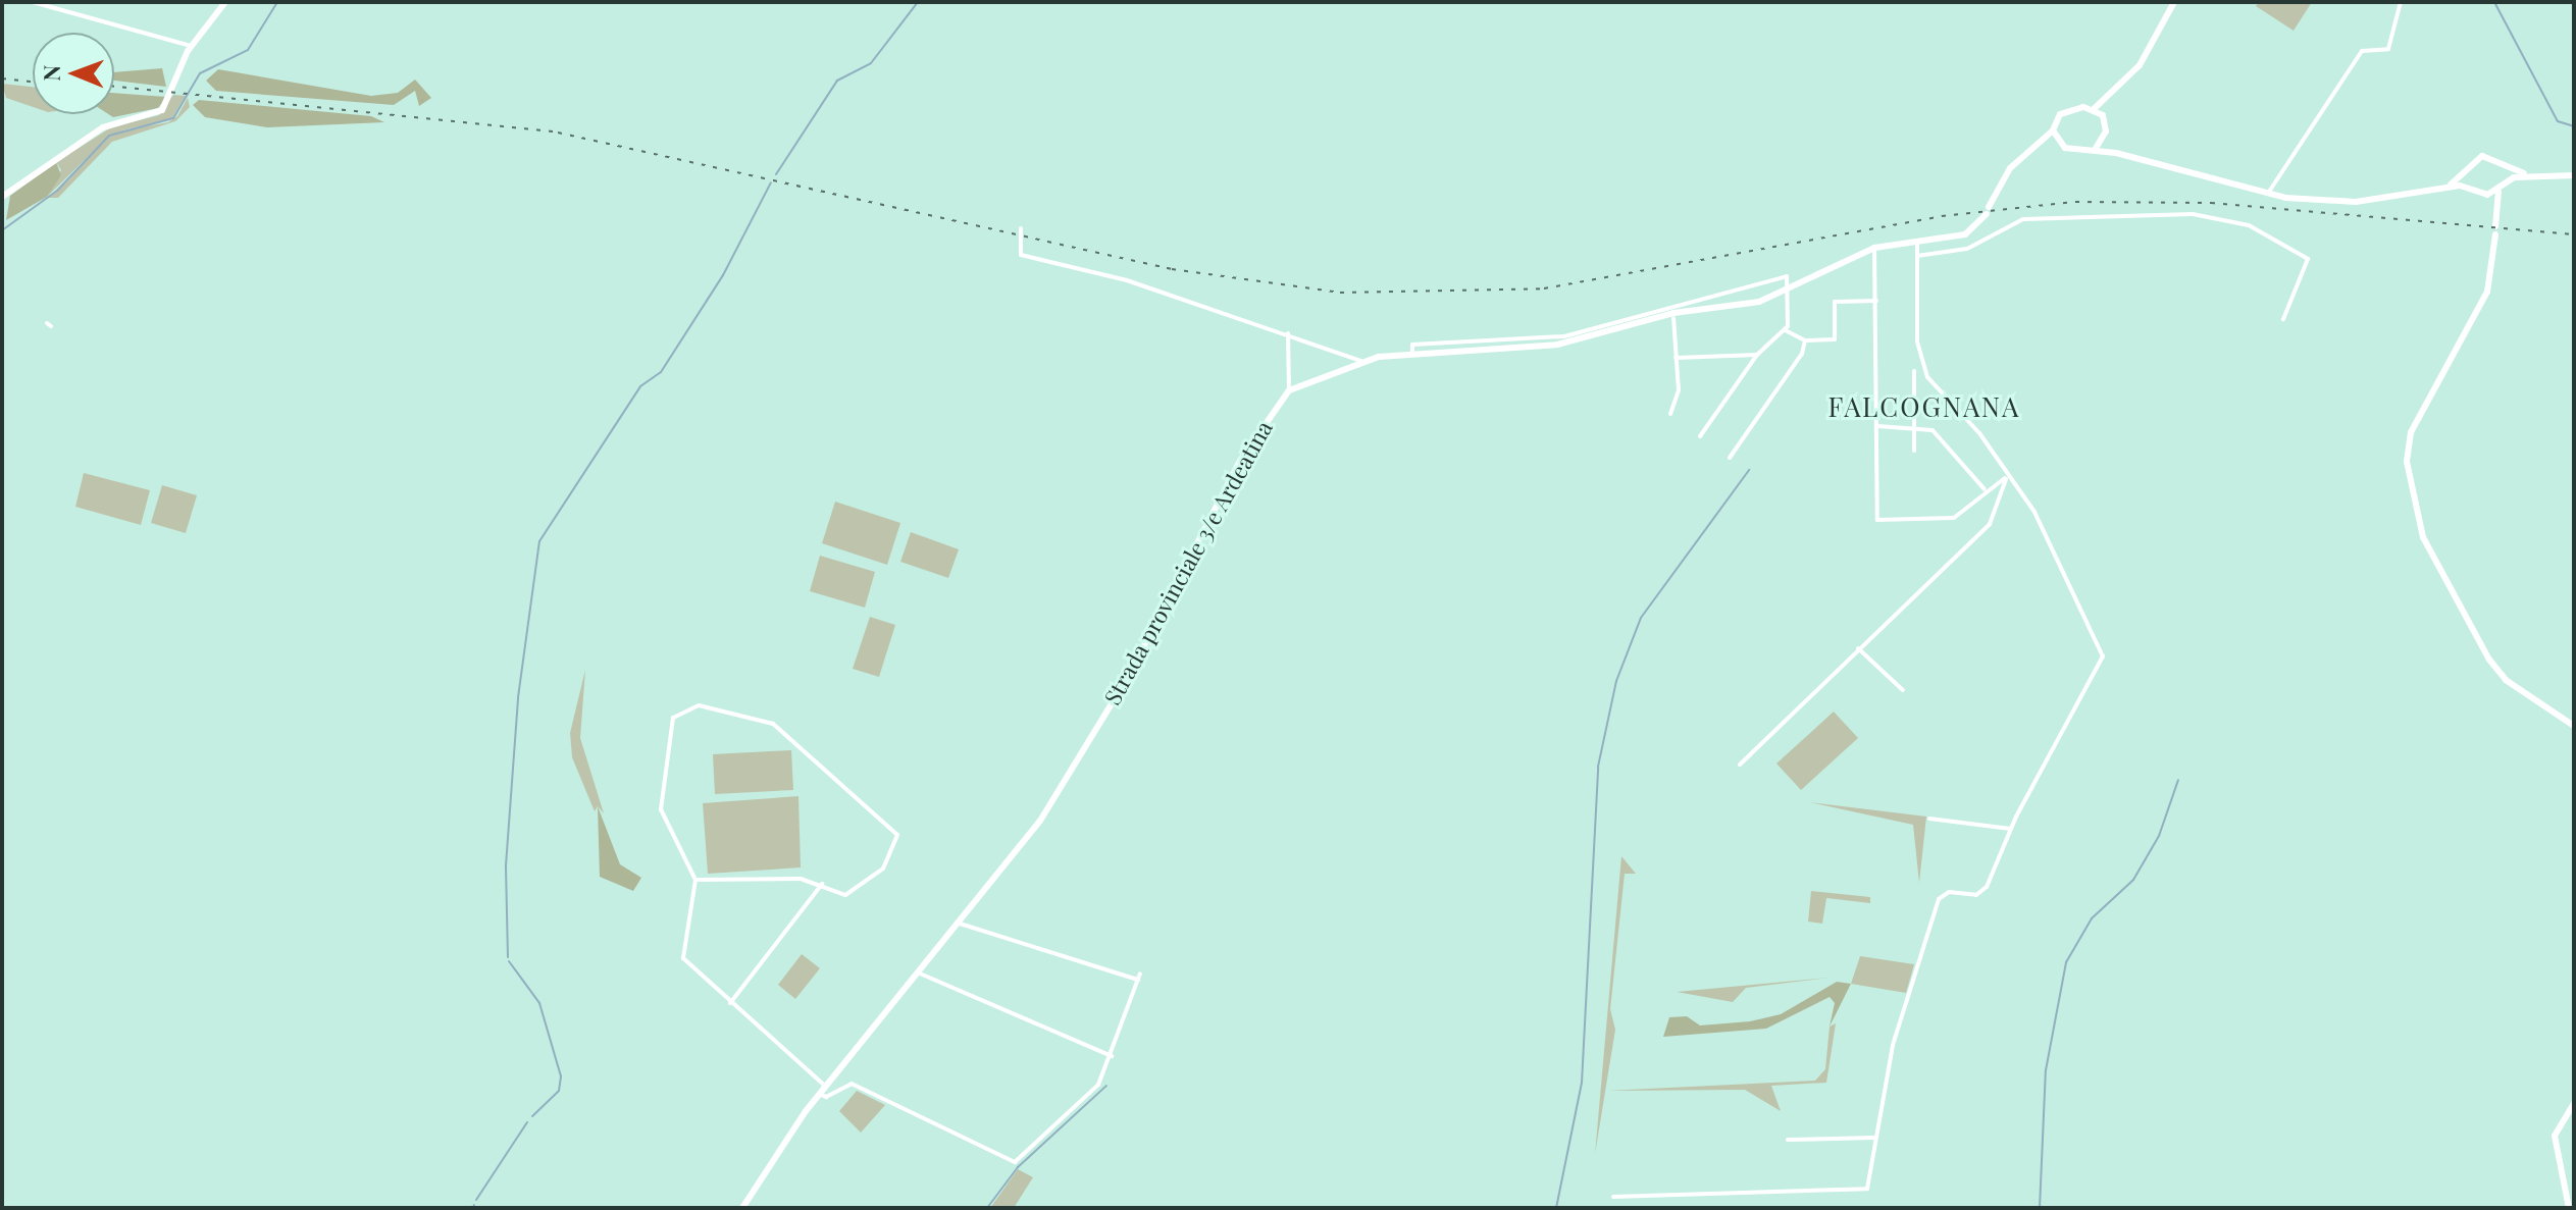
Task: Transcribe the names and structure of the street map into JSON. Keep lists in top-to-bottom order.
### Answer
{
  "streets": {
    "main road": ["Strada provinciale 3/e Ardeatina"]
  },
  "districts": ["FALCOGNANA"],
  "north": "left"
}
